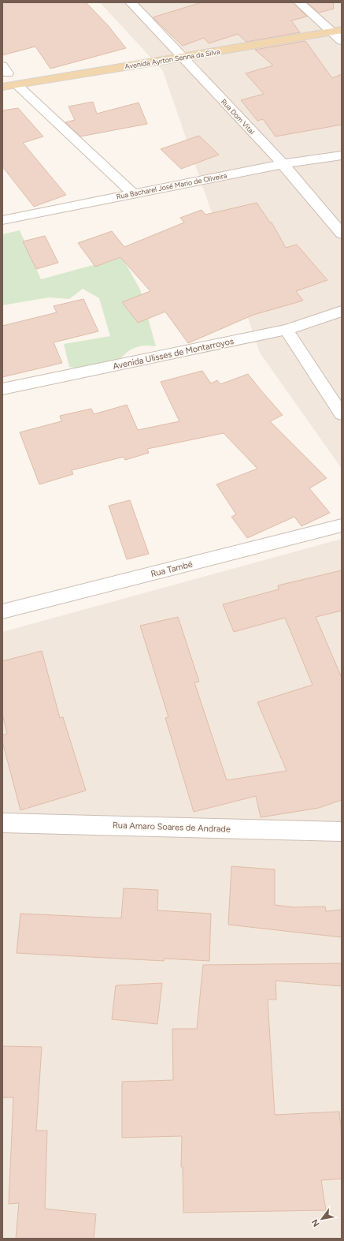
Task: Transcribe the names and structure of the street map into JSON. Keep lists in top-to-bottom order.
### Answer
{
  "streets": {
    "main road": ["Avenida Ayrton Senna da Silva"],
    "street": [
      "Rua Dom Vital",
      "Rua Bacharel José Mario de Oliveira",
      "Avenida Ulisses de Montarroyos",
      "Rua També",
      "Rua Amaro Soares de Andrade"
    ]
  },
  "crossings": [
    ["Avenida Ayrton Senna da Silva", "Rua Dom Vital"],
    ["Rua Dom Vital", "Rua Bacharel José Mario de Oliveira"]
  ],
  "north": "bottom left"
}
